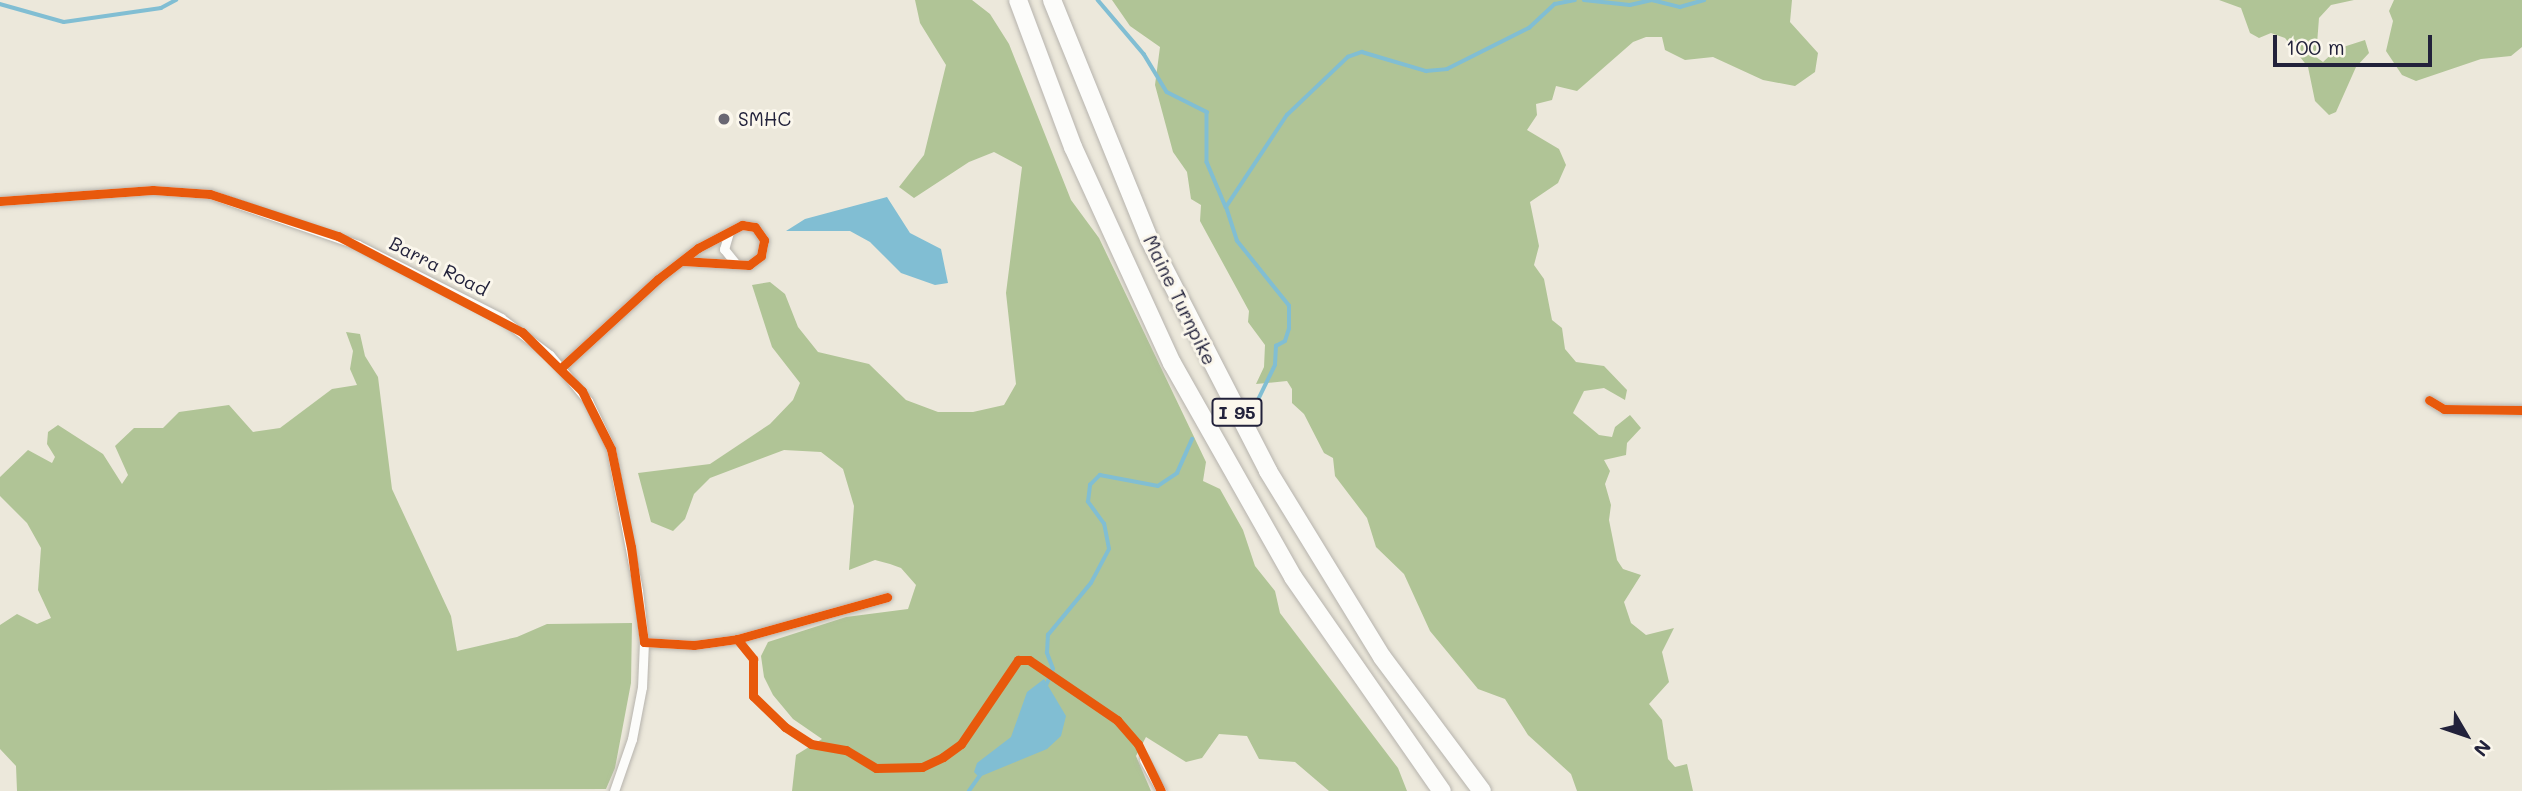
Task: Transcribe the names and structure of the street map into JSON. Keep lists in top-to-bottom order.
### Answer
{
  "streets": {
    "highway": ["Maine Turnpike", "I 95"],
    "street": ["Barra Road"]
  },
  "places": ["SMHC"],
  "scale_bar": "100 m",
  "north": "bottom right"
}
